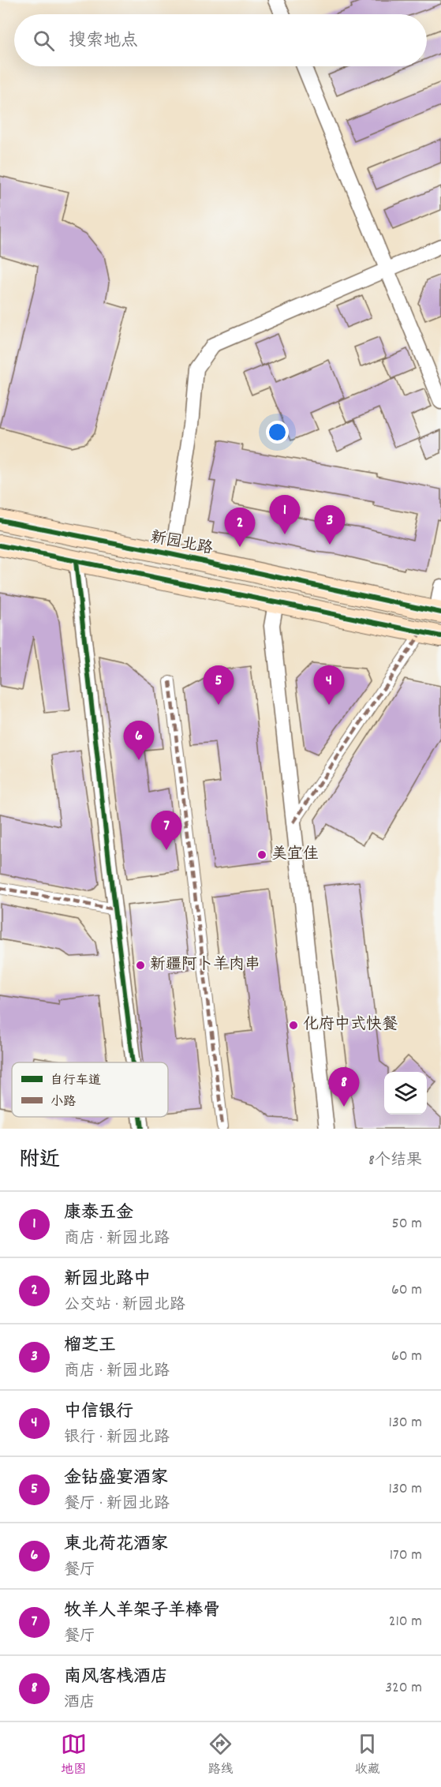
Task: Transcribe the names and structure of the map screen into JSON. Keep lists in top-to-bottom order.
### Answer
{
  "streets": {
    "main road": ["新园北路"]
  },
  "places": ["美宜佳", "新疆阿卜羊肉串", "化府中式快餐"],
  "legend": ["自行车道", "小路"],
  "page": {
    "search": "搜索地点",
    "pins": [
      "1",
      "3",
      "2",
      "4",
      "5",
      "6",
      "7",
      "8"
    ],
    "heading": ["附近", "8个结果"],
    "list": [
      {
        "mark": "1",
        "name": "康泰五金",
        "note": "商店 · 新园北路",
        "value": "50 m"
      },
      {
        "mark": "2",
        "name": "新园北路中",
        "note": "公交站 · 新园北路",
        "value": "60 m"
      },
      {
        "mark": "3",
        "name": "榴芝王",
        "note": "商店 · 新园北路",
        "value": "60 m"
      },
      {
        "mark": "4",
        "name": "中信银行",
        "note": "银行 · 新园北路",
        "value": "130 m"
      },
      {
        "mark": "5",
        "name": "金钻盛宴酒家",
        "note": "餐厅 · 新园北路",
        "value": "130 m"
      },
      {
        "mark": "6",
        "name": "東北荷花酒家",
        "note": "餐厅",
        "value": "170 m"
      },
      {
        "mark": "7",
        "name": "牧羊人羊架子羊棒骨",
        "note": "餐厅",
        "value": "210 m"
      },
      {
        "mark": "8",
        "name": "南风客栈酒店",
        "note": "酒店",
        "value": "320 m"
      }
    ],
    "nav": ["地图", "路线", "收藏"]
  }
}
